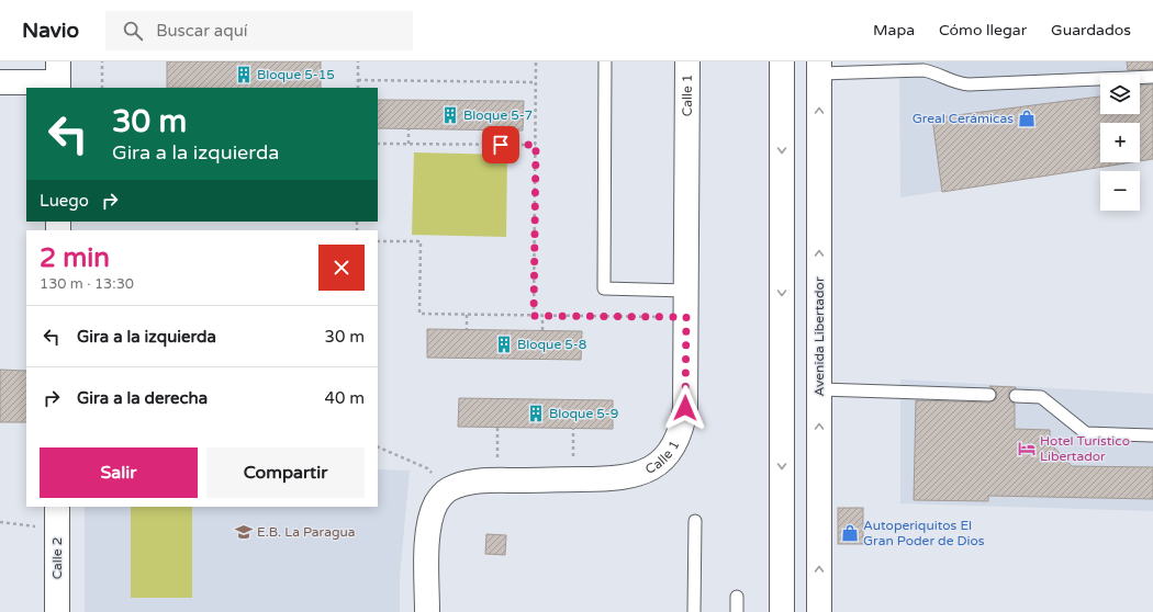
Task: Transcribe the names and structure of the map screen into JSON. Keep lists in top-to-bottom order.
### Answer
{
  "streets": {
    "main road": ["Calle 1", "Avenida Libertador", "Calle 2"]
  },
  "places": {
    "building": [
      "Bloque 5-15",
      "Bloque 5-7",
      "Bloque 5-8",
      "Bloque 5-9"
    ],
    "shop": ["Greal Cerámicas", "Autoperiquitos El Gran Poder de Dios"],
    "hotel": ["Hotel Turístico Libertador"],
    "school or university": ["E.B. La Paragua"]
  },
  "page": {
    "header": "Navio",
    "search": "Buscar aquí",
    "nav": ["Mapa", "Cómo llegar", "Guardados"],
    "map_buttons": ["+", "−"],
    "turn": ["30 m", "Gira a la izquierda"],
    "then": "Luego",
    "heading": ["2 min", "130 m · 13:30"],
    "list": [
      {
        "name": "Gira a la izquierda",
        "value": "30 m"
      },
      {
        "name": "Gira a la derecha",
        "value": "40 m"
      }
    ],
    "buttons": ["Salir", "Compartir"]
  }
}
